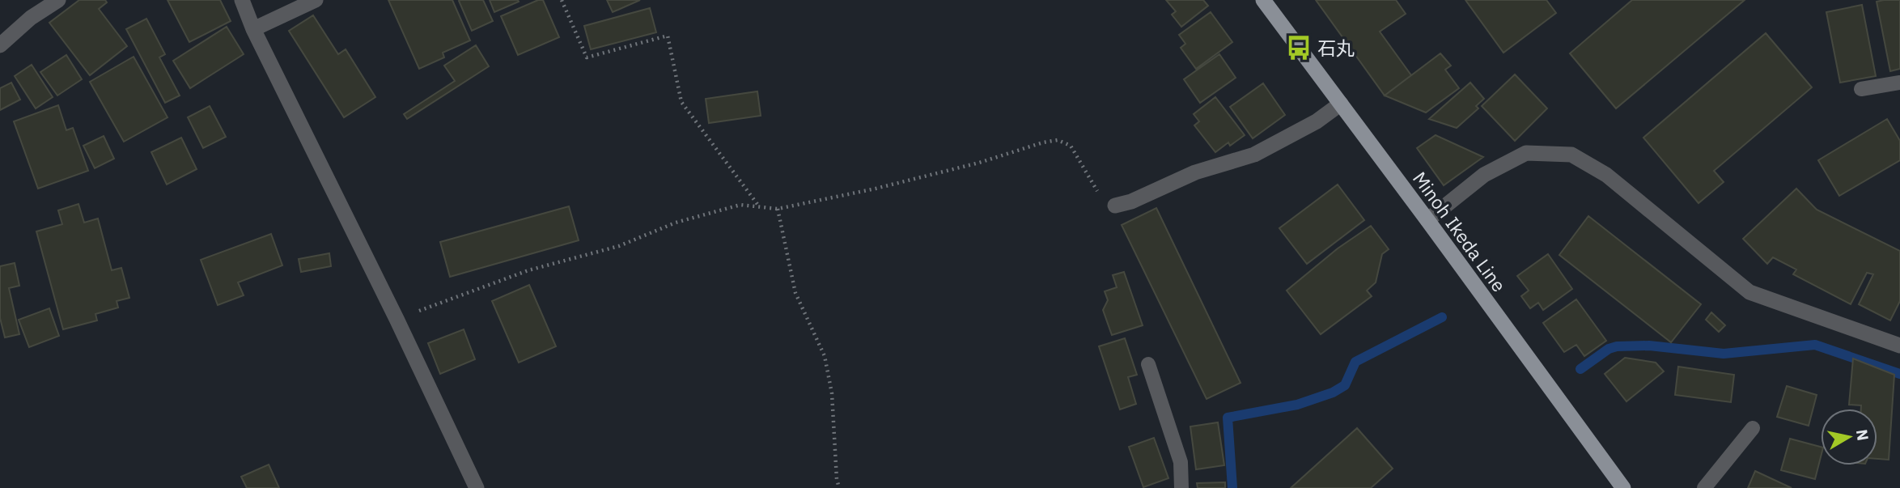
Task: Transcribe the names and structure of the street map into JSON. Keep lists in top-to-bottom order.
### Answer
{
  "streets": {
    "main road": ["Minoh Ikeda Line"]
  },
  "places": {
    "bus stop": ["石丸"]
  },
  "north": "right"
}
